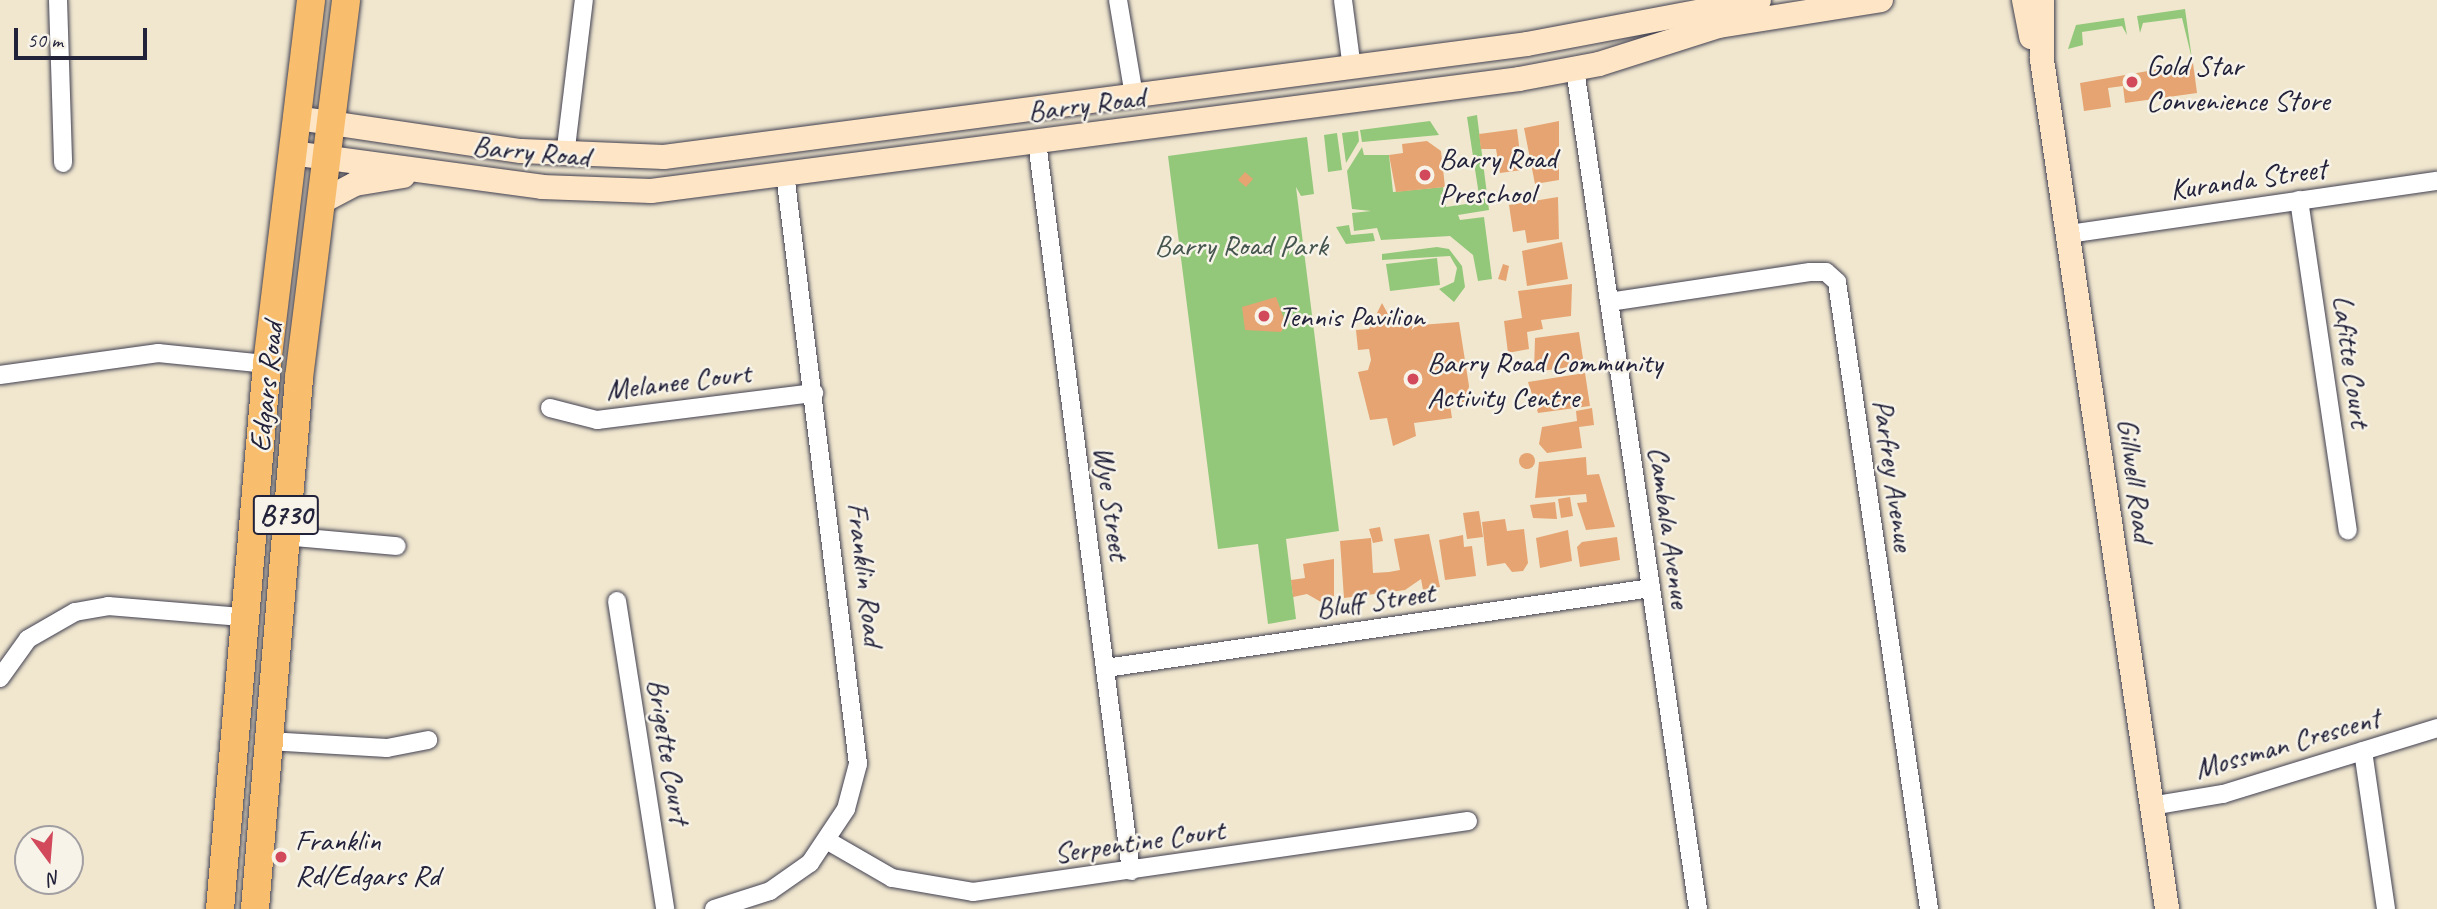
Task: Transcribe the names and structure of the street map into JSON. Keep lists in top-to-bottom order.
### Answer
{
  "streets": {
    "main road": ["Edgars Road", "B730"],
    "street": [
      "Barry Road",
      "Kuranda Street",
      "Lafitte Court",
      "Melanee Court",
      "Parfrey Avenue",
      "Gillwell Road",
      "Wye Street",
      "Cambala Avenue",
      "Franklin Road",
      "Bluff Street",
      "Mossman Crescent",
      "Brigette Court",
      "Serpentine Court"
    ]
  },
  "crossings": [
    ["Barry Road", "Edgars Road"],
    ["Barry Road", "Wye Street"],
    ["Barry Road", "Cambala Avenue"],
    ["Barry Road", "Franklin Road"],
    ["Kuranda Street", "Lafitte Court"],
    ["Kuranda Street", "Gillwell Road"],
    ["Melanee Court", "Franklin Road"],
    ["Parfrey Avenue", "Cambala Avenue"],
    ["Gillwell Road", "Mossman Crescent"],
    ["Wye Street", "Bluff Street"],
    ["Wye Street", "Serpentine Court"],
    ["Cambala Avenue", "Bluff Street"],
    ["Franklin Road", "Serpentine Court"]
  ],
  "parks": ["Barry Road Park"],
  "places": [
    "Gold Star Convenience Store",
    "Barry Road Preschool",
    "Tennis Pavilion",
    "Barry Road Community Activity Centre",
    "Franklin Rd/Edgars Rd"
  ],
  "scale_bar": "50 m",
  "north": "bottom"
}
